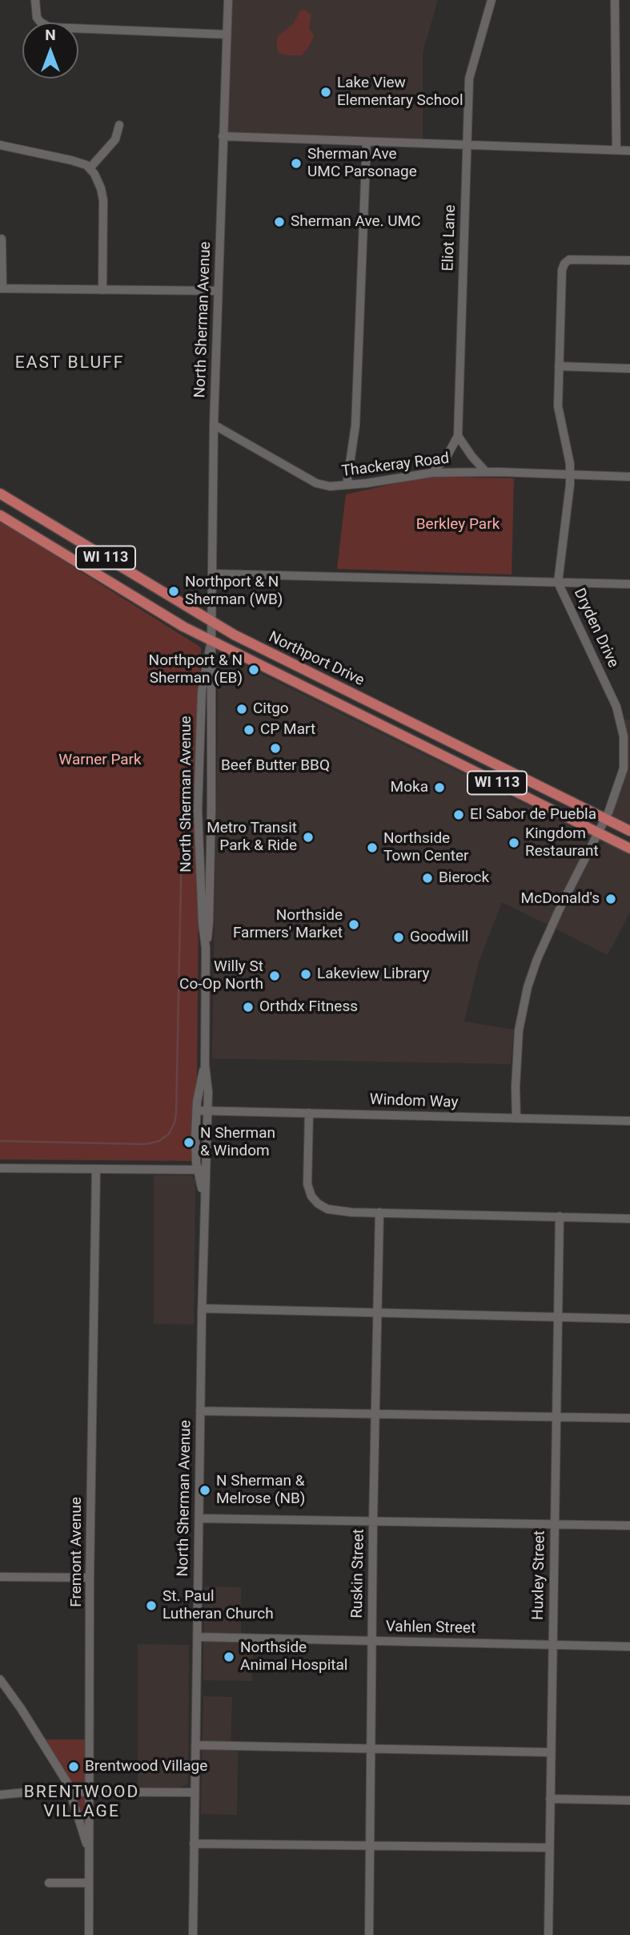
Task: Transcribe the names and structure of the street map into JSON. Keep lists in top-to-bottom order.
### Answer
{
  "streets": {
    "main road": ["WI 113", "Northport Drive"],
    "street": [
      "Eliot Lane",
      "North Sherman Avenue",
      "Thackeray Road",
      "Dryden Drive",
      "Windom Way",
      "Fremont Avenue",
      "Ruskin Street",
      "Huxley Street",
      "Vahlen Street"
    ]
  },
  "crossings": [
    ["Eliot Lane", "Thackeray Road"],
    ["North Sherman Avenue", "Thackeray Road"],
    ["North Sherman Avenue", "Northport Drive"],
    ["North Sherman Avenue", "Windom Way"],
    ["North Sherman Avenue", "Vahlen Street"],
    ["Thackeray Road", "Dryden Drive"],
    ["Dryden Drive", "Northport Drive"],
    ["Dryden Drive", "Windom Way"],
    ["Ruskin Street", "Vahlen Street"],
    ["Huxley Street", "Vahlen Street"]
  ],
  "districts": ["EAST BLUFF", "BRENTWOOD VILLAGE"],
  "parks": ["Berkley Park", "Warner Park"],
  "places": [
    "Lake View Elementary School",
    "Sherman Ave UMC Parsonage",
    "Sherman Ave. UMC",
    "Northport & N Sherman (WB)",
    "Northport & N Sherman (EB)",
    "Citgo",
    "CP Mart",
    "Beef Butter BBQ",
    "Moka",
    "El Sabor de Puebla",
    "Metro Transit Park & Ride",
    "Kingdom Restaurant",
    "Northside Town Center",
    "Bierock",
    "McDonald's",
    "Northside Farmers' Market",
    "Goodwill",
    "Lakeview Library",
    "Willy St Co-Op North",
    "Orthdx Fitness",
    "N Sherman & Windom",
    "N Sherman & Melrose (NB)",
    "St. Paul Lutheran Church",
    "Northside Animal Hospital",
    "Brentwood Village"
  ],
  "north": "top"
}
